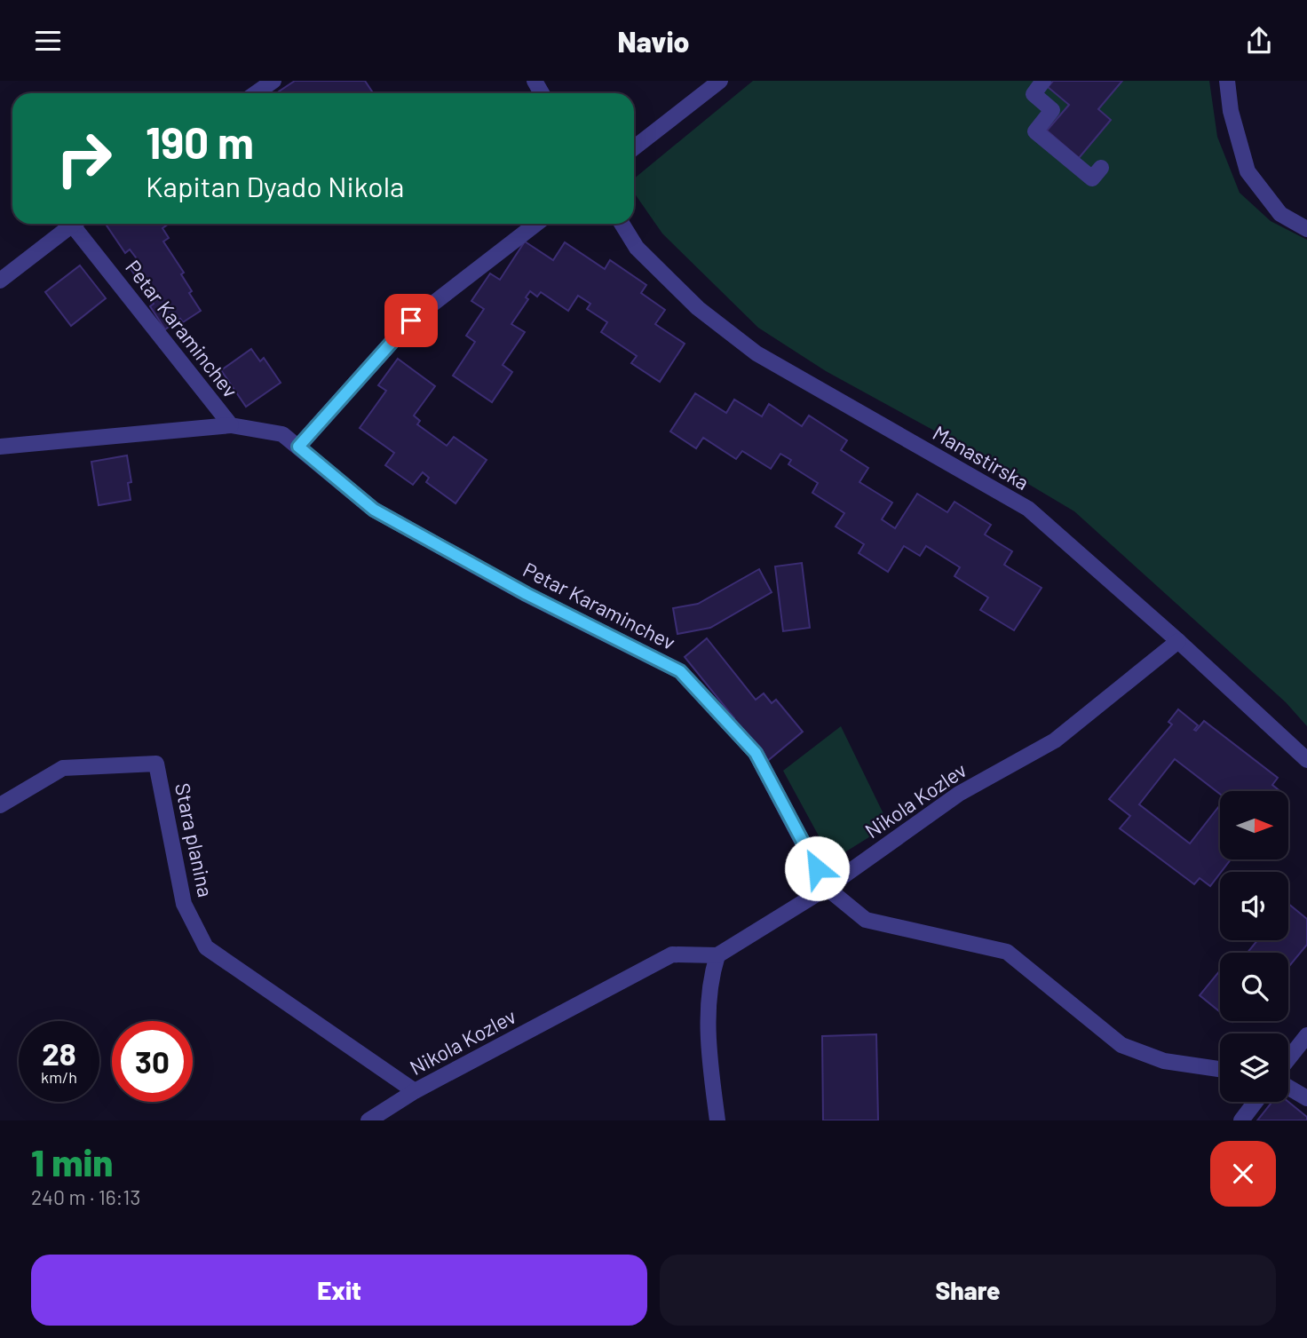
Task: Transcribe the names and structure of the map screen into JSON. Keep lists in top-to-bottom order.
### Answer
{
  "streets": {
    "street": [
      "Petar Karaminchev",
      "Manastirska",
      "Nikola Kozlev",
      "Stara planina"
    ]
  },
  "crossings": [
    ["Petar Karaminchev", "Nikola Kozlev"],
    ["Manastirska", "Nikola Kozlev"],
    ["Nikola Kozlev", "Stara planina"]
  ],
  "north": "right",
  "page": {
    "header": "Navio",
    "turn": ["190 m", "Kapitan Dyado Nikola"],
    "speed": "28 km/h",
    "limit": "30",
    "heading": ["1 min", "240 m · 16:13"],
    "buttons": ["Exit", "Share"]
  }
}
